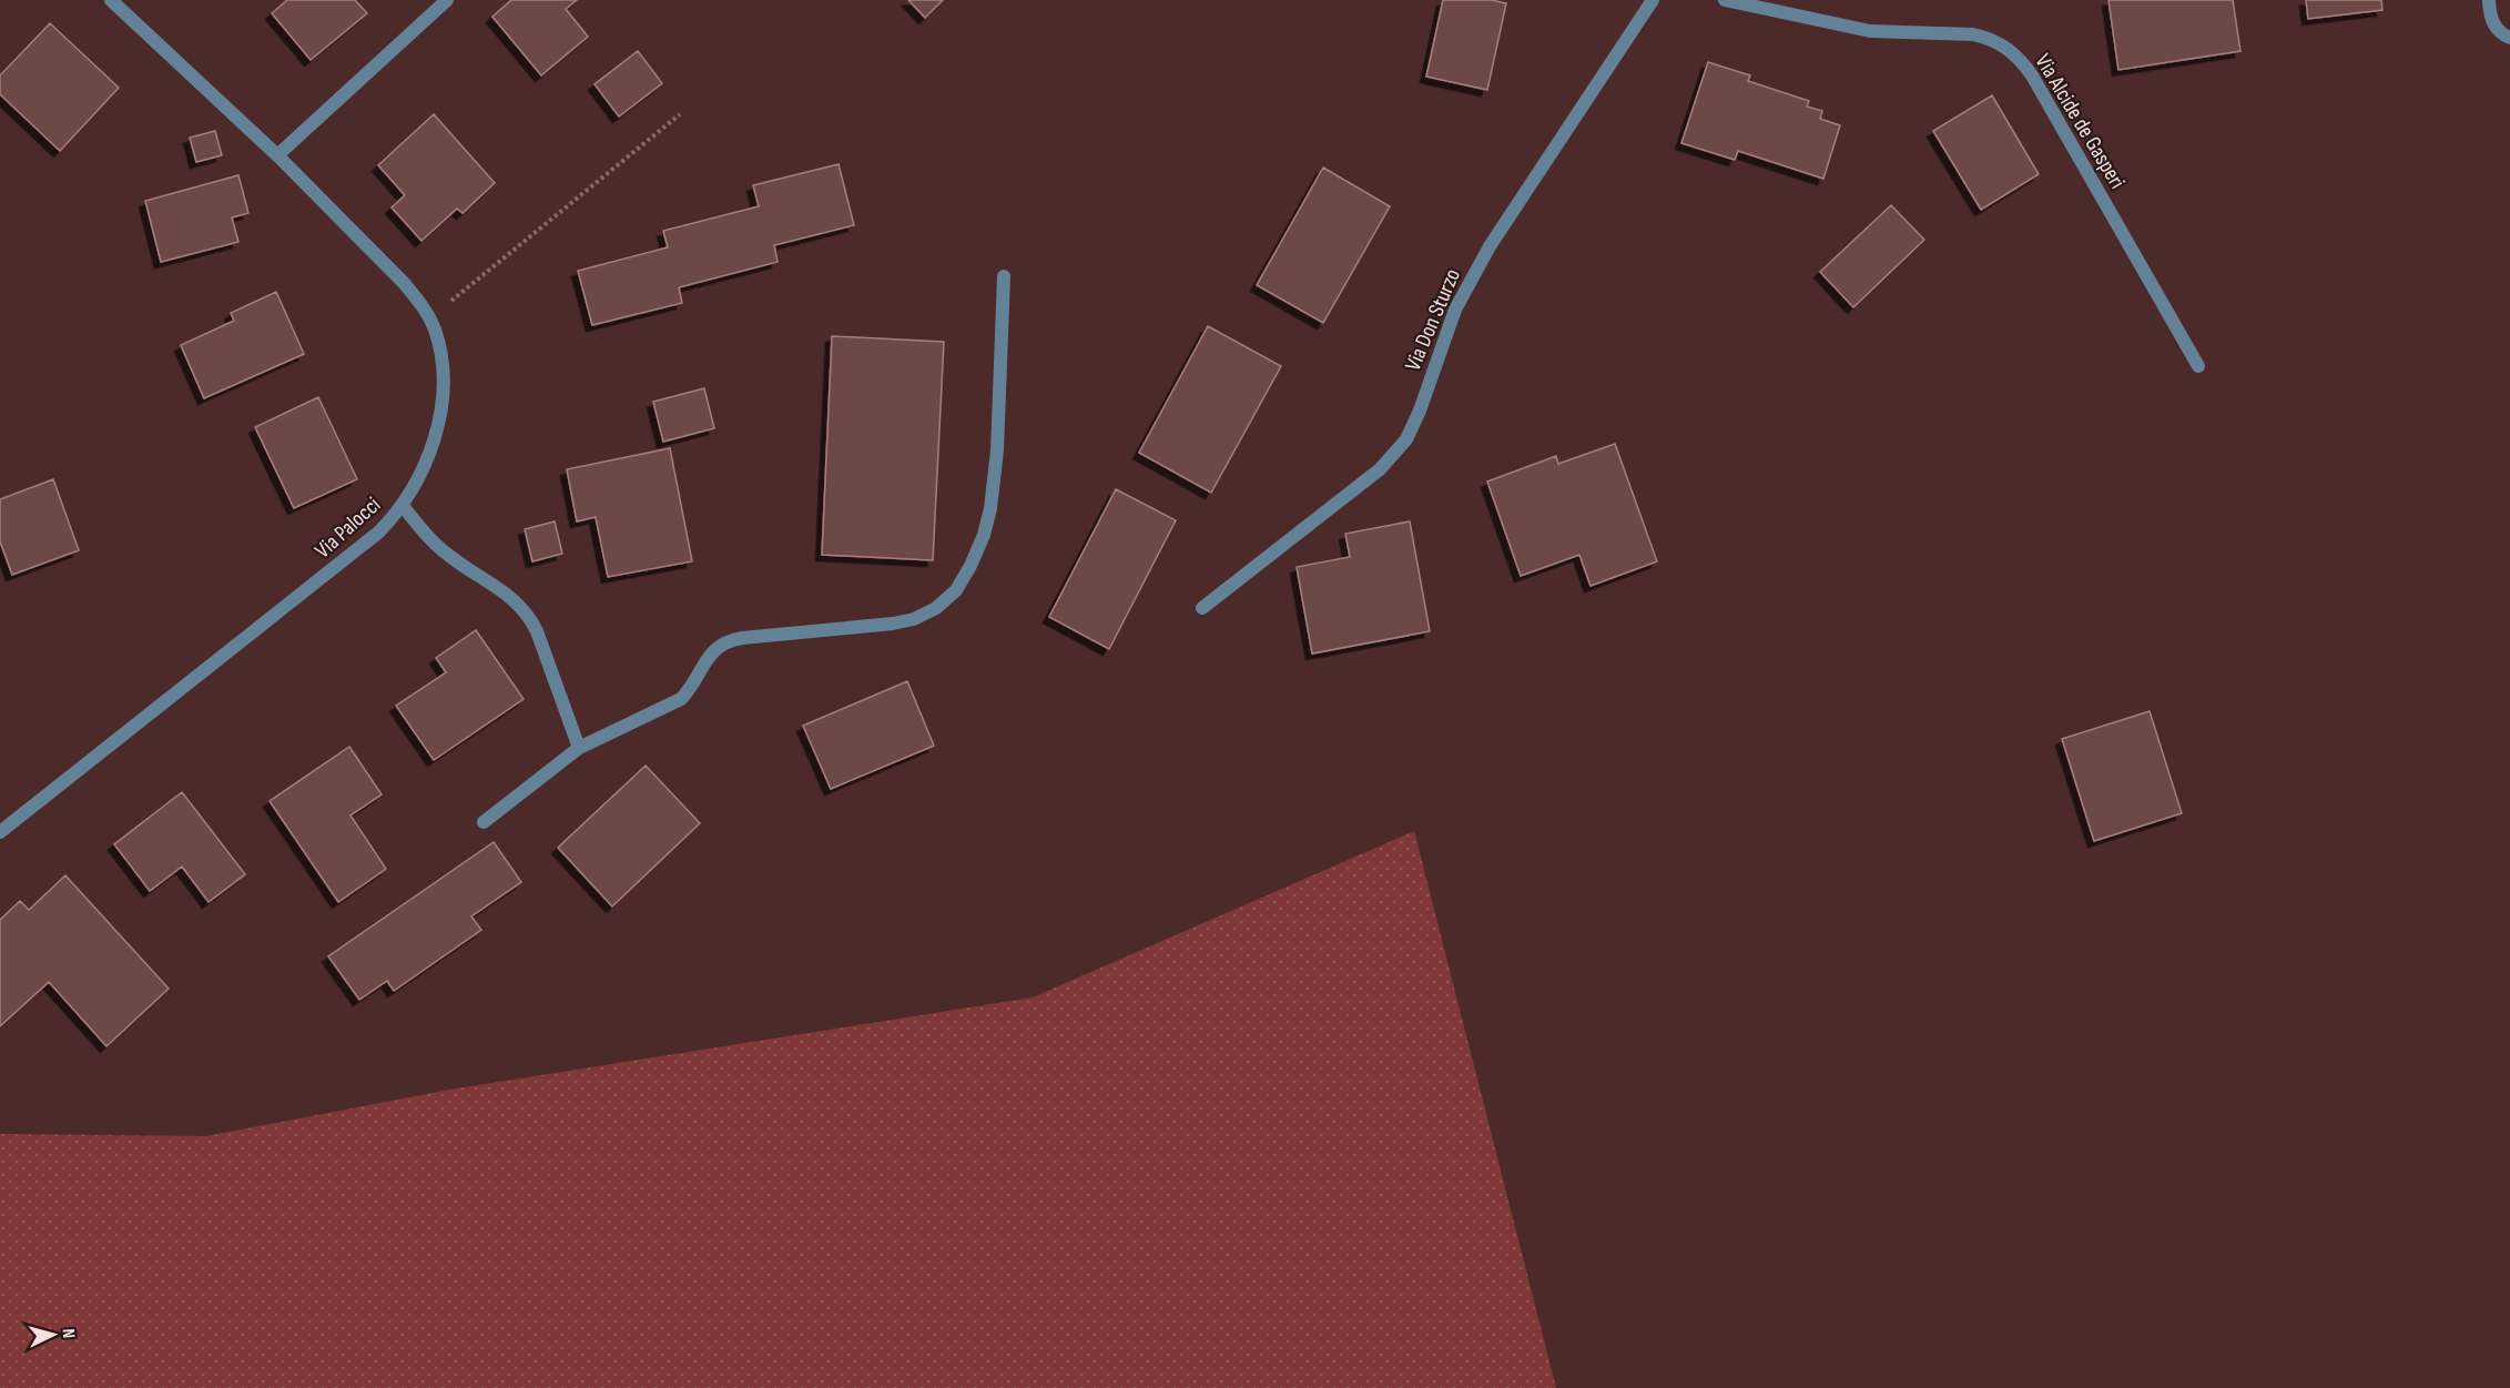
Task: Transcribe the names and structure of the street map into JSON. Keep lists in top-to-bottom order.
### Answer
{
  "streets": {
    "street": ["Via Alcide de Gasperi", "Via Don Sturzo", "Via Palocci"]
  },
  "north": "right"
}
